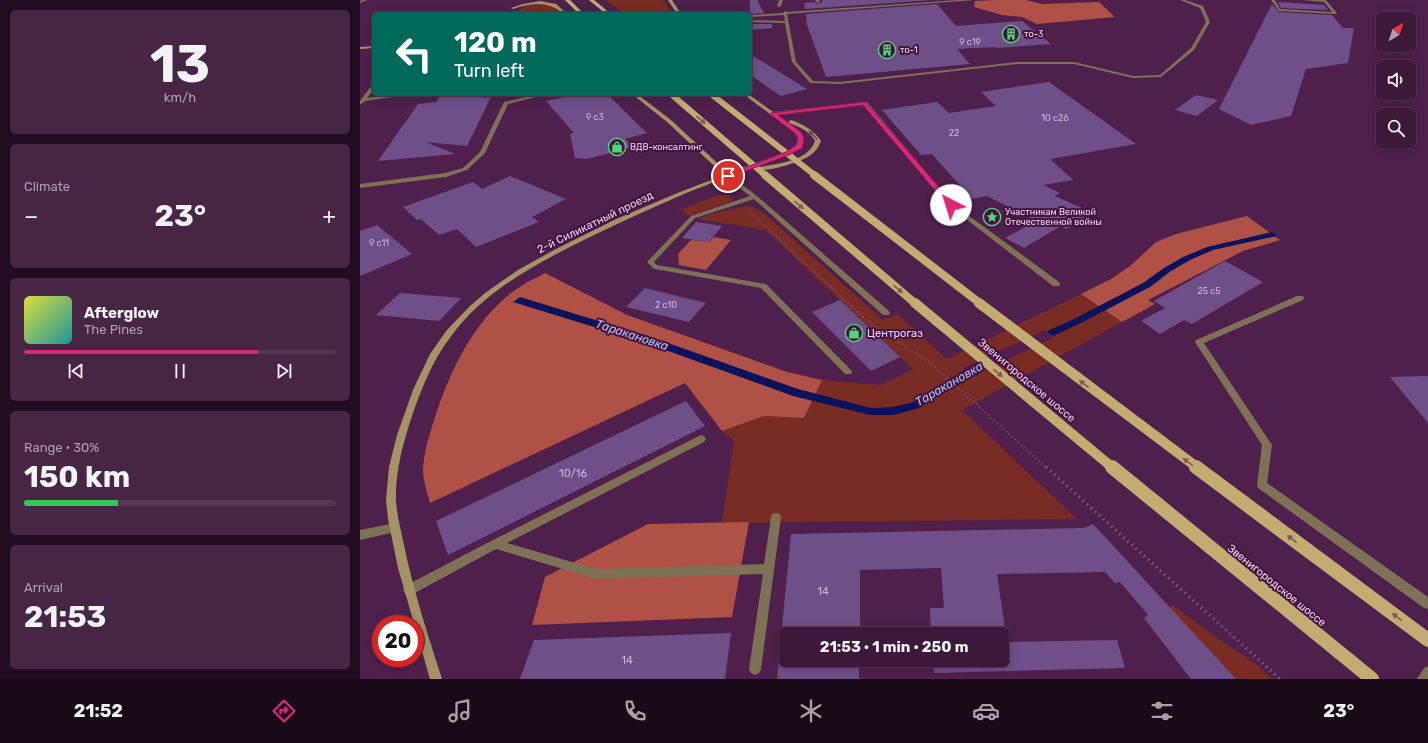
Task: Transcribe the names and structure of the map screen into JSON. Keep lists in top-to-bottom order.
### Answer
{
  "streets": {
    "main road": ["Звенигородское шоссе"],
    "street": ["2-й Силикатный проезд"]
  },
  "water": ["Таракановка"],
  "places": {
    "building": ["то-3", "то-1"],
    "shop": ["ВДВ-консалтинг", "Центрогаз"],
    "place": ["Участникам Великой Отечественной войны"]
  },
  "house_numbers": [
    "9 с19",
    "9 с3",
    "10 с26",
    "22",
    "9 с11",
    "25 с5",
    "2 с10",
    "10/16",
    "14",
    "14"
  ],
  "north": "top right",
  "page": {
    "tile": [
      ["13", "km/h"],
      "Climate",
      ["Range · 30%", "150 km"],
      ["Arrival", "21:53"]
    ],
    "turn": ["120 m", "Turn left"],
    "heat": ["−", "23°", "+"],
    "song": ["Afterglow", "The Pines"],
    "limit": "20",
    "trip": "21:53 · 1 min · 250 m",
    "tabs": ["21:52", "23°"]
  }
}
